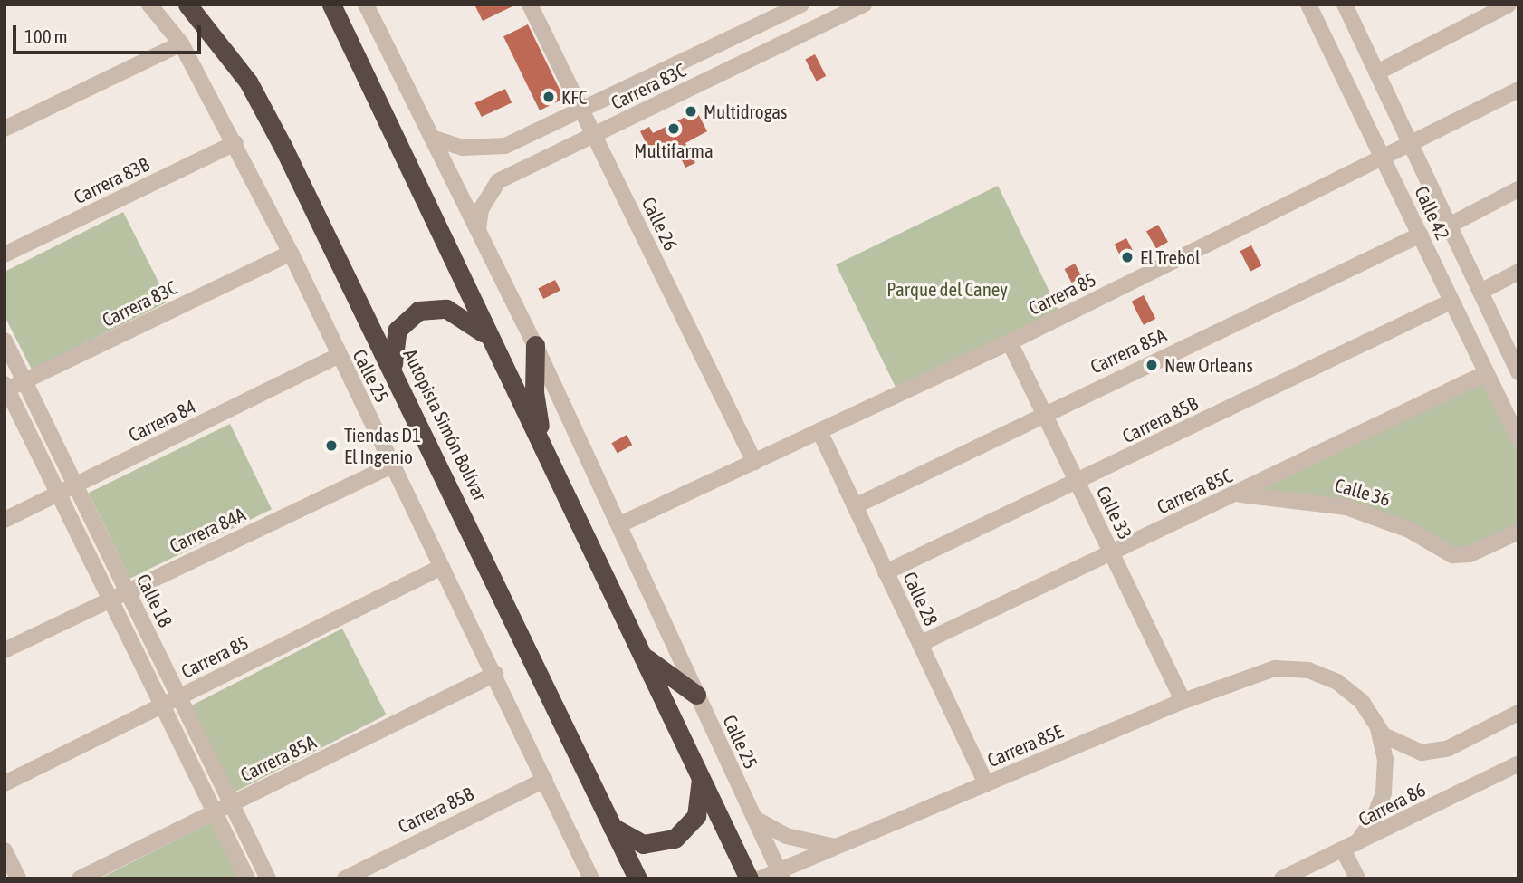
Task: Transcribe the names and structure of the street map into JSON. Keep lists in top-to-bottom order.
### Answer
{
  "streets": {
    "highway": ["Autopista Simón Bolívar"],
    "street": [
      "Carrera 83C",
      "Carrera 83B",
      "Calle 42",
      "Calle 26",
      "Carrera 85",
      "Carrera 85A",
      "Calle 25",
      "Carrera 85B",
      "Carrera 84",
      "Carrera 85C",
      "Calle 36",
      "Calle 33",
      "Carrera 84A",
      "Calle 28",
      "Calle 18",
      "Carrera 85E",
      "Carrera 86"
    ]
  },
  "crossings": [
    ["Carrera 83C", "Calle 26"],
    ["Carrera 83C", "Calle 25"],
    ["Carrera 83C", "Calle 18"],
    ["Carrera 83B", "Calle 25"],
    ["Calle 42", "Carrera 85"],
    ["Calle 42", "Carrera 85A"],
    ["Calle 42", "Carrera 85B"],
    ["Calle 42", "Carrera 85C"],
    ["Calle 26", "Carrera 85"],
    ["Carrera 85", "Calle 25"],
    ["Carrera 85", "Calle 33"],
    ["Carrera 85", "Calle 28"],
    ["Carrera 85", "Calle 18"],
    ["Carrera 85A", "Calle 25"],
    ["Carrera 85A", "Calle 33"],
    ["Carrera 85A", "Calle 28"],
    ["Carrera 85A", "Calle 18"],
    ["Calle 25", "Carrera 85B"],
    ["Calle 25", "Carrera 84"],
    ["Calle 25", "Carrera 84A"],
    ["Calle 25", "Carrera 85E"],
    ["Carrera 85B", "Calle 33"],
    ["Carrera 85B", "Calle 28"],
    ["Carrera 84", "Calle 18"],
    ["Carrera 85C", "Calle 36"],
    ["Carrera 85C", "Calle 33"],
    ["Carrera 85C", "Calle 28"],
    ["Calle 33", "Carrera 85E"],
    ["Carrera 84A", "Calle 18"],
    ["Calle 28", "Carrera 85E"],
    ["Carrera 85E", "Carrera 86"]
  ],
  "parks": ["Parque del Caney"],
  "places": [
    "KFC",
    "Multidrogas",
    "Multifarma",
    "El Trebol",
    "New Orleans",
    "Tiendas D1 El Ingenio"
  ],
  "scale_bar": "100 m"
}
